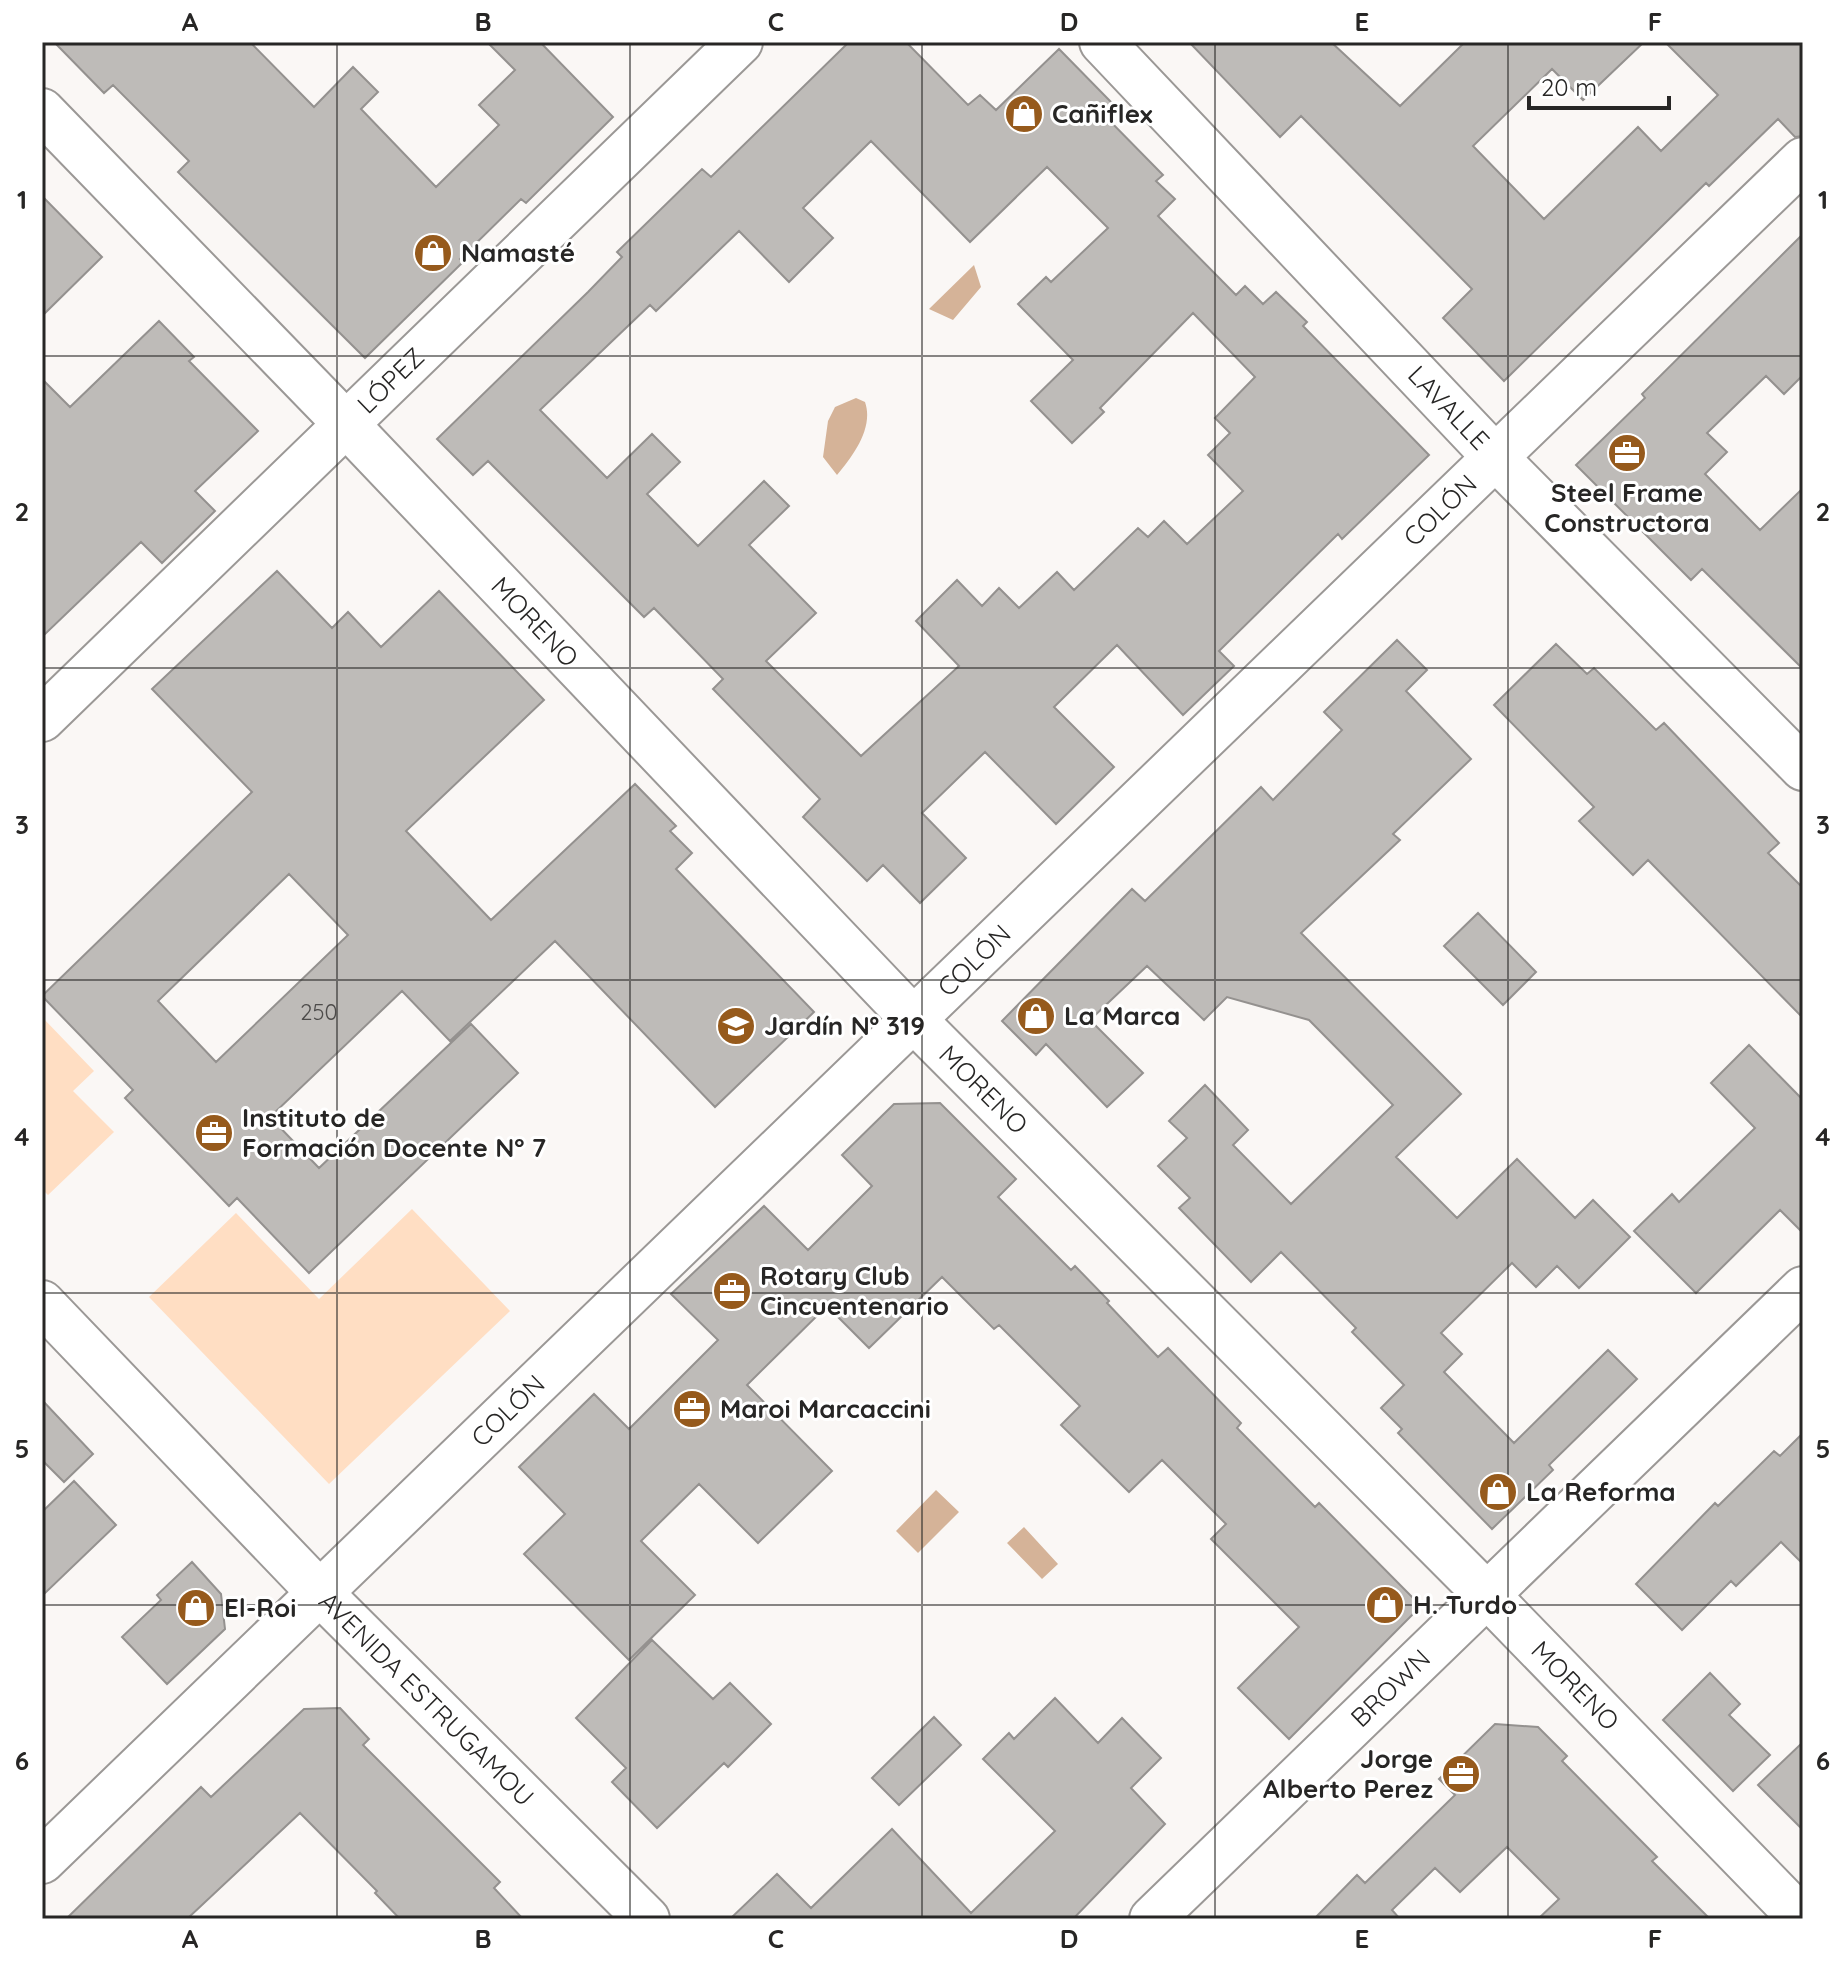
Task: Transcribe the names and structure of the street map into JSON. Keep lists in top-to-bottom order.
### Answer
{
  "streets": {
    "street": [
      "LÓPEZ",
      "LAVALLE",
      "COLÓN",
      "MORENO",
      "BROWN",
      "AVENIDA ESTRUGAMOU"
    ]
  },
  "crossings": [
    ["LÓPEZ", "MORENO"],
    ["LAVALLE", "COLÓN"],
    ["COLÓN", "MORENO"],
    ["COLÓN", "AVENIDA ESTRUGAMOU"],
    ["MORENO", "BROWN"]
  ],
  "places": {
    "shop": [
      "Cañiflex",
      "Namasté",
      "La Marca",
      "La Reforma",
      "H. Turdo",
      "El-Roi"
    ],
    "office": [
      "Steel Frame Constructora",
      "Instituto de Formación Docente N° 7",
      "Rotary Club Cincuentenario",
      "Maroi Marcaccini",
      "Jorge Alberto Perez"
    ],
    "school or university": ["Jardín Nº 319"]
  },
  "house_numbers": ["250"],
  "scale_bar": "20 m",
  "grid": {
    "columns": [
      "A",
      "B",
      "C",
      "D",
      "E",
      "F"
    ],
    "rows": [
      "1",
      "2",
      "3",
      "4",
      "5",
      "6"
    ]
  }
}
